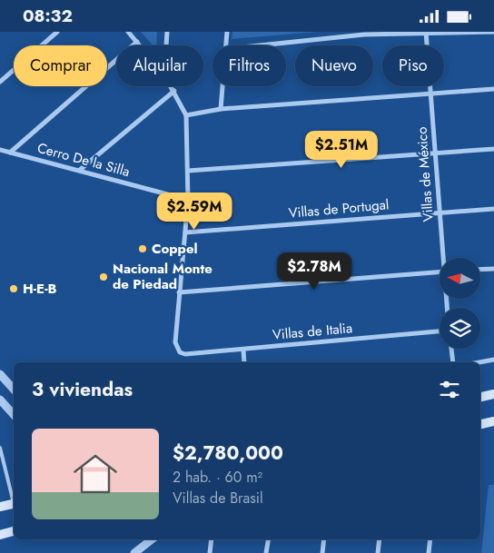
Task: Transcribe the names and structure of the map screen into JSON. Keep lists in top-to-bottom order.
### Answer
{
  "streets": {
    "street": [
      "Cerro De la Silla",
      "Villas de México",
      "Villas de Portugal",
      "Villas de Italia"
    ]
  },
  "crossings": [
    ["Villas de México", "Villas de Portugal"]
  ],
  "places": ["Coppel", "Nacional Monte de Piedad", "H-E-B"],
  "north": "left",
  "page": {
    "status": "08:32",
    "chip": [
      "Comprar",
      "Alquilar",
      "Filtros",
      "Nuevo",
      "Piso"
    ],
    "price": ["$2.51M", "$2.59M", "$2.78M"],
    "heading": "3 viviendas",
    "list": [
      {
        "name": "$2,780,000",
        "note": "2 hab. · 60 m² · Villas de Brasil"
      }
    ]
  }
}
